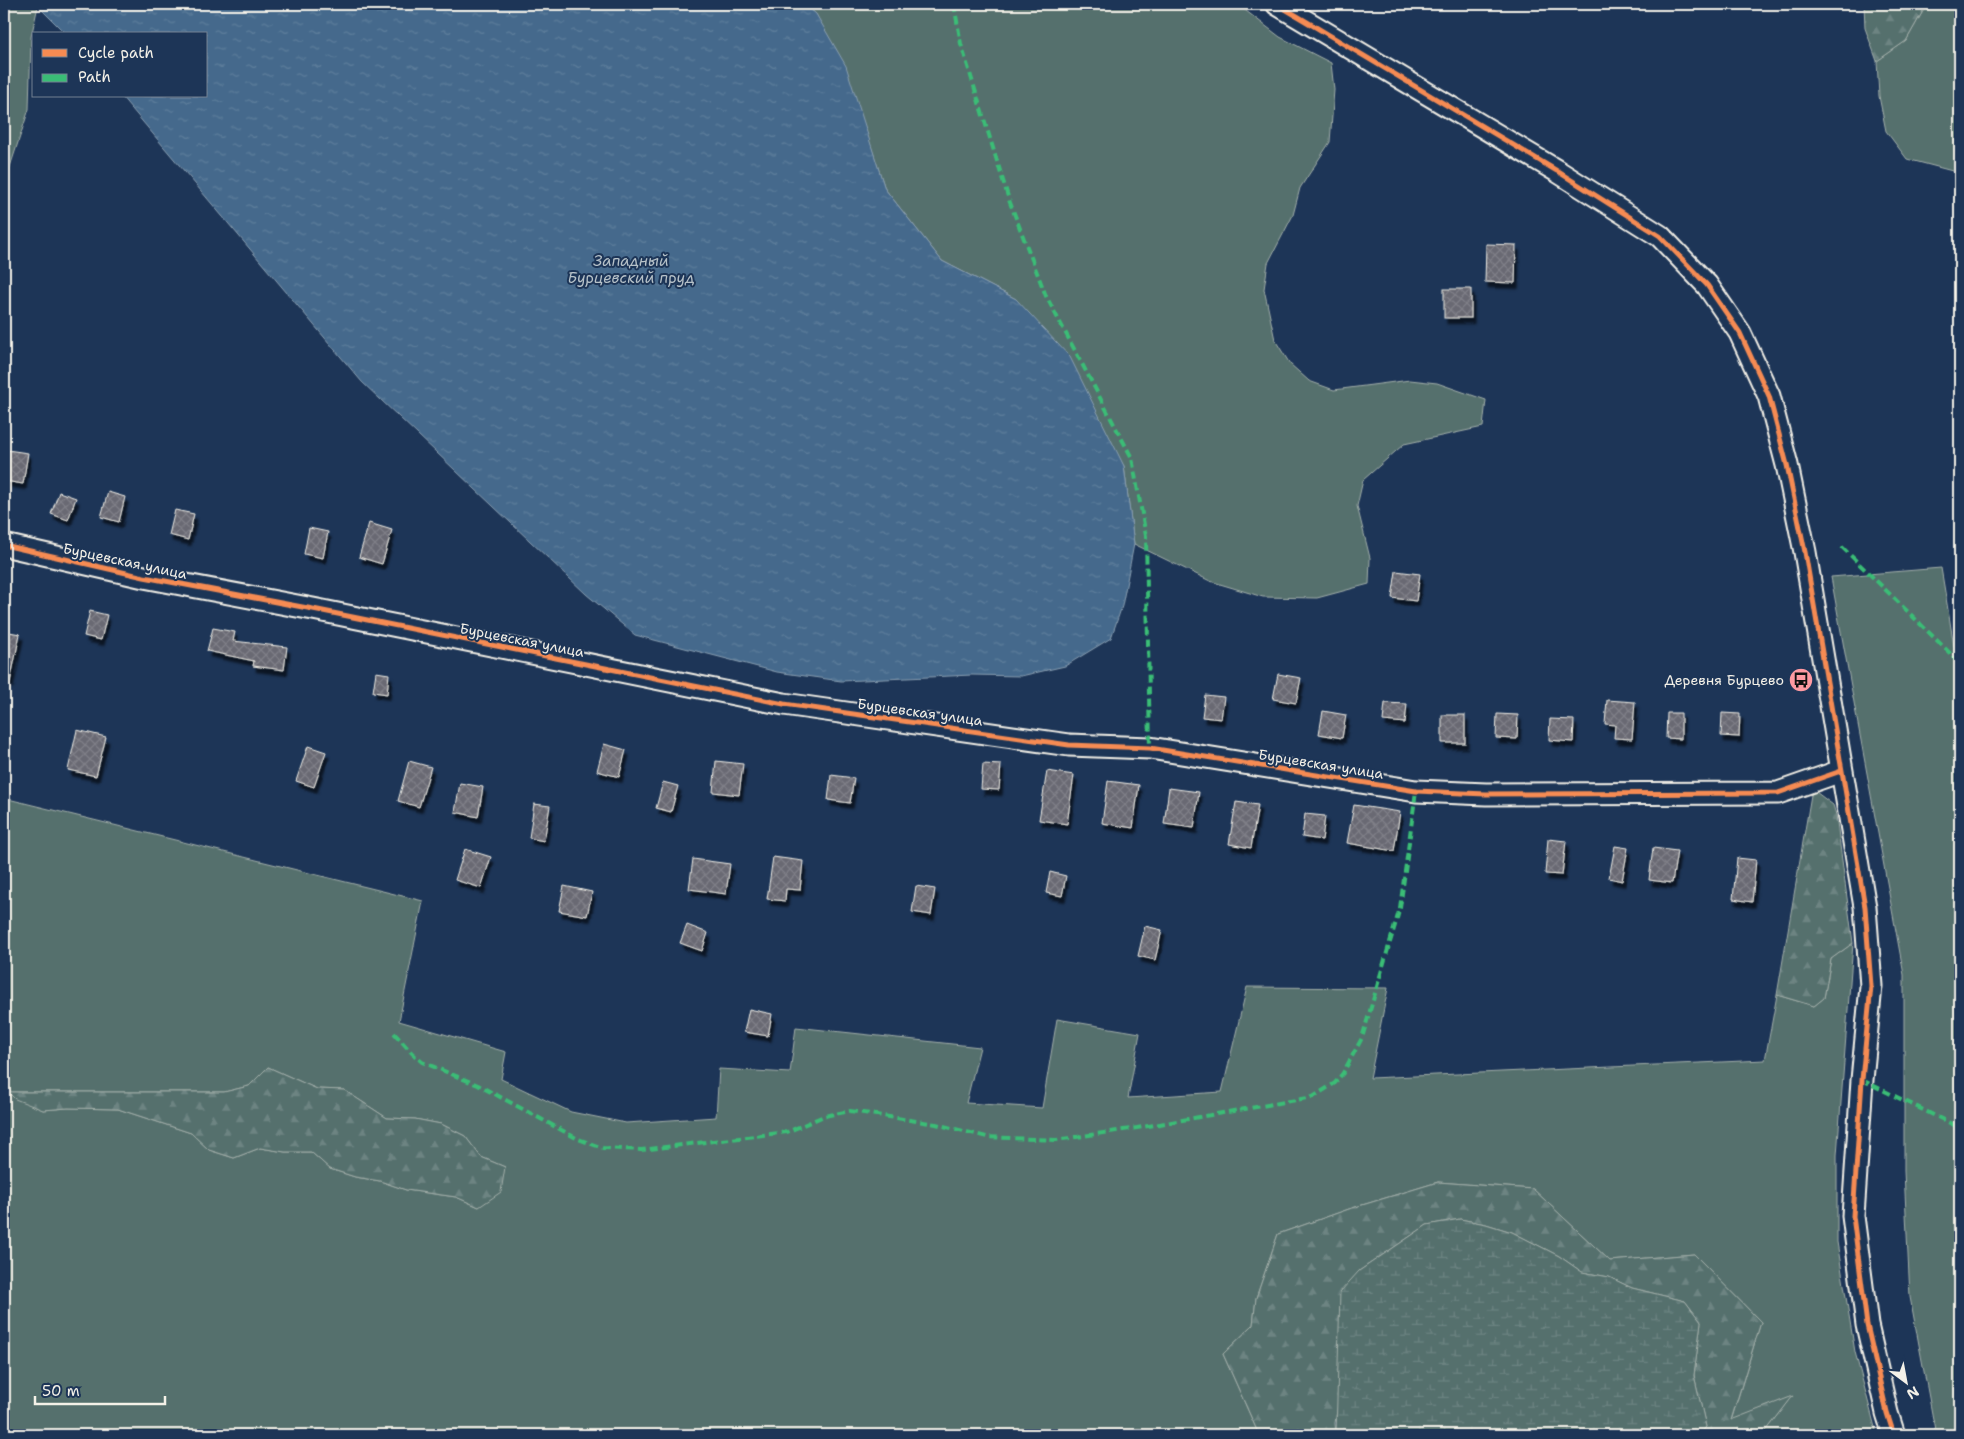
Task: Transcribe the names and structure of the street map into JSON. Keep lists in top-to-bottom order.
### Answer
{
  "streets": {
    "street": ["Бурцевская улица"]
  },
  "water": ["Западный Бурцевский пруд"],
  "places": {
    "bus stop": ["Деревня Бурцево"]
  },
  "legend": ["Cycle path", "Path"],
  "scale_bar": "50 m",
  "north": "bottom right"
}
